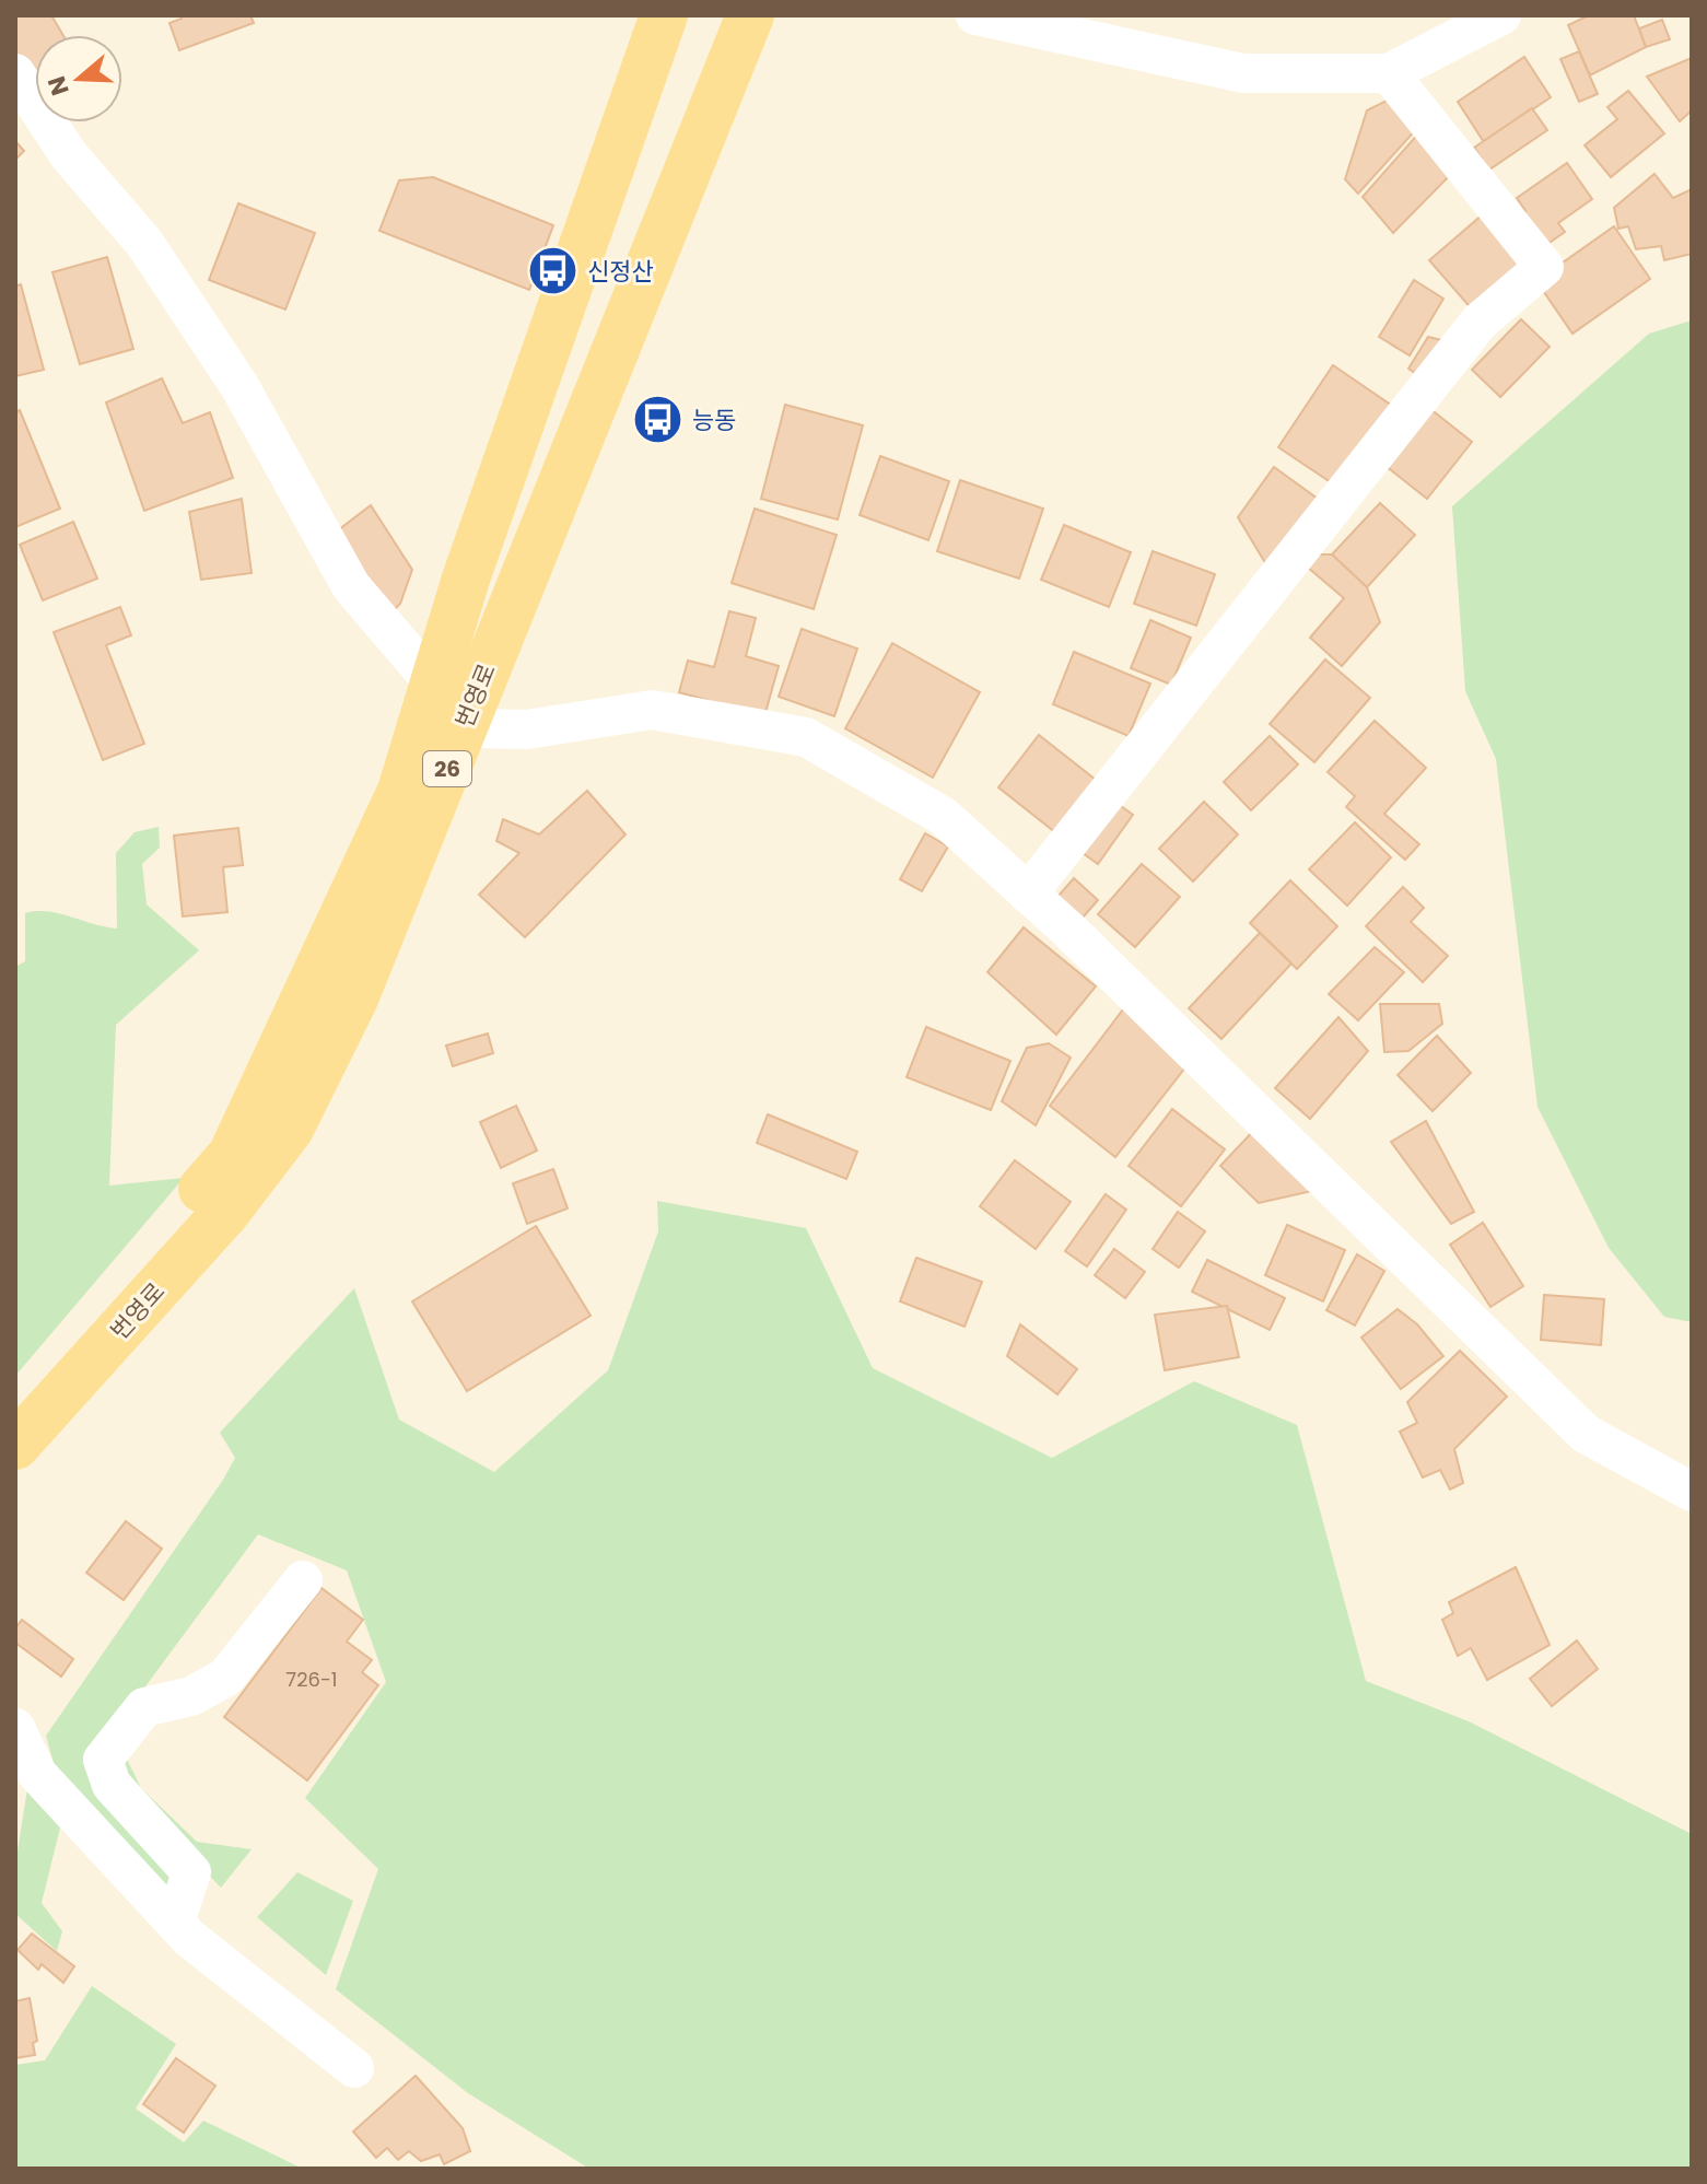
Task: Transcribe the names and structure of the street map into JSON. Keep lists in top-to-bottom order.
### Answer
{
  "streets": {
    "main road": ["번영로", "26"]
  },
  "places": {
    "bus stop": ["신정산", "능동"]
  },
  "house_numbers": ["726-1"],
  "north": "left"
}
